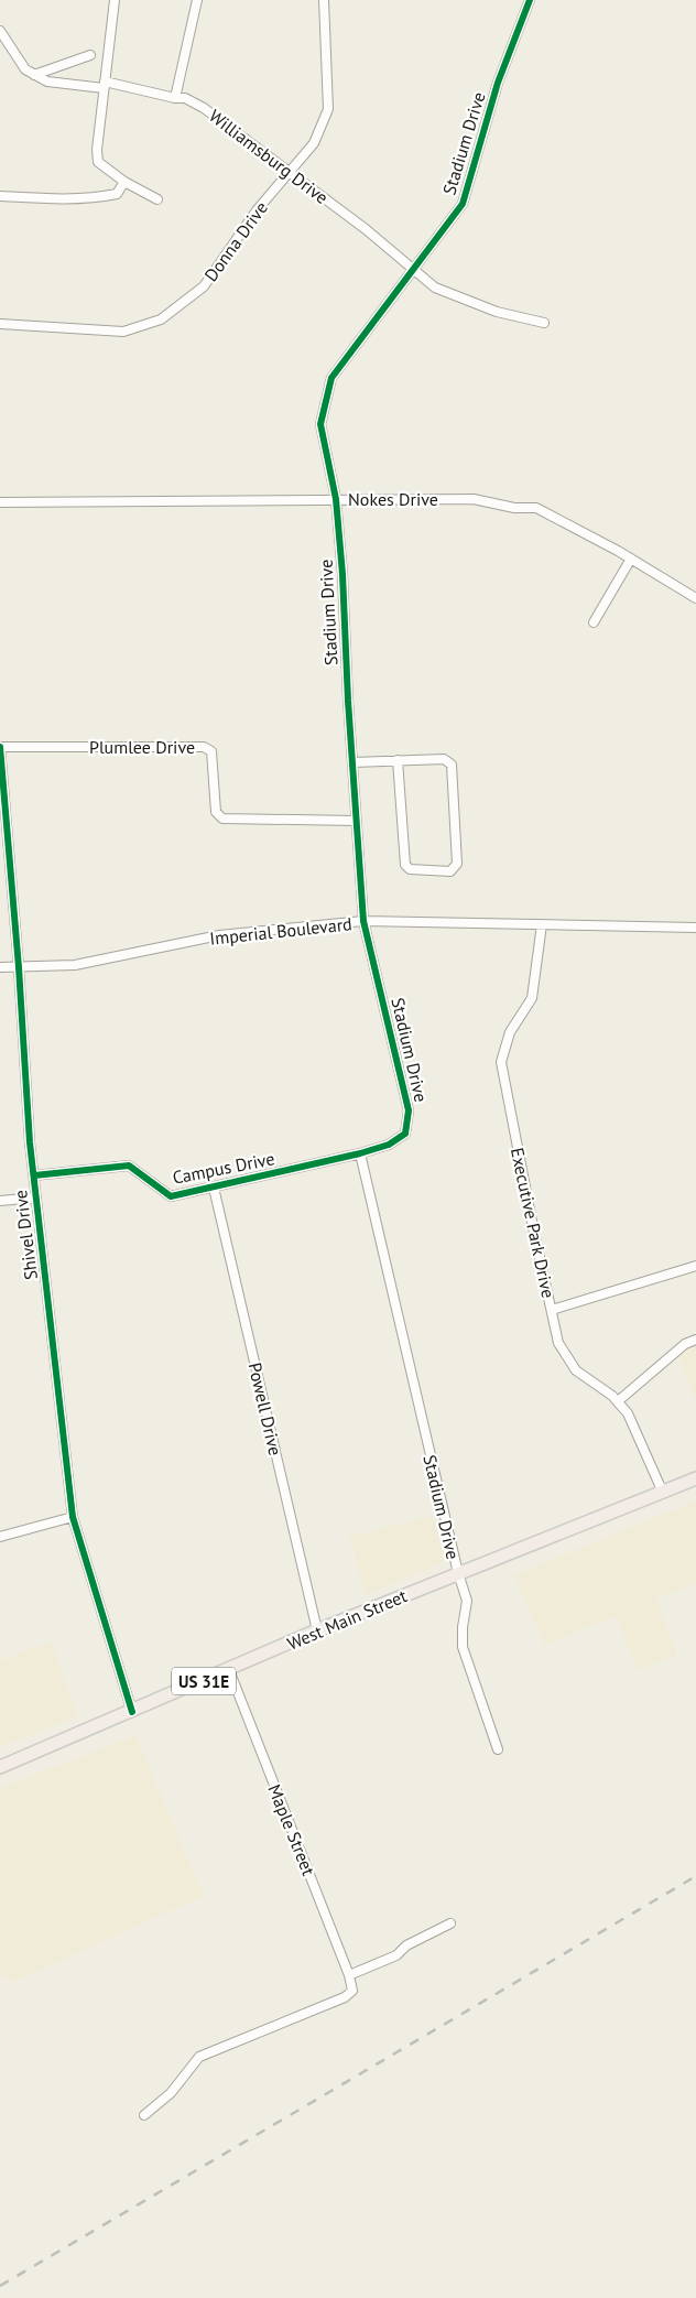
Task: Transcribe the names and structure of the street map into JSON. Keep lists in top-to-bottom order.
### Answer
{
  "streets": {
    "main road": ["West Main Street", "US 31E"],
    "street": [
      "Stadium Drive",
      "Williamsburg Drive",
      "Donna Drive",
      "Nokes Drive",
      "Plumlee Drive",
      "Imperial Boulevard",
      "Campus Drive",
      "Executive Park Drive",
      "Shivel Drive",
      "Powell Drive",
      "Maple Street"
    ]
  },
  "crossings": [
    ["Stadium Drive", "Williamsburg Drive"],
    ["Stadium Drive", "Nokes Drive"],
    ["Stadium Drive", "Plumlee Drive"],
    ["Stadium Drive", "Imperial Boulevard"],
    ["Stadium Drive", "Campus Drive"],
    ["Stadium Drive", "West Main Street"],
    ["Williamsburg Drive", "Donna Drive"],
    ["Plumlee Drive", "Shivel Drive"],
    ["Imperial Boulevard", "Executive Park Drive"],
    ["Imperial Boulevard", "Shivel Drive"],
    ["Campus Drive", "Shivel Drive"],
    ["Campus Drive", "Powell Drive"],
    ["Executive Park Drive", "West Main Street"],
    ["Shivel Drive", "West Main Street"],
    ["Powell Drive", "West Main Street"],
    ["West Main Street", "Maple Street"]
  ]
}
